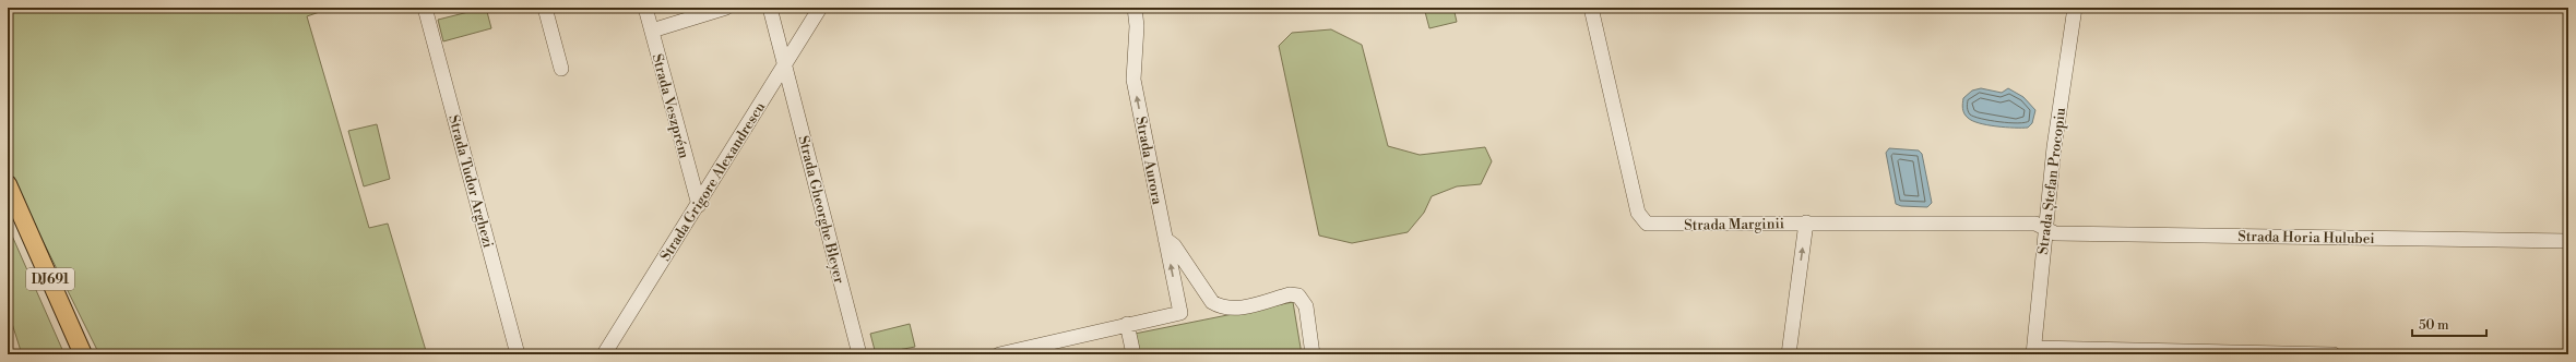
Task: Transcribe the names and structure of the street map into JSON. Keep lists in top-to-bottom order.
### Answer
{
  "streets": {
    "main road": ["DJ691"],
    "street": [
      "Strada Veszprém",
      "Strada Aurora",
      "Strada Tudor Arghezi",
      "Strada Grigore Alexandrescu",
      "Strada Ștefan Procopiu",
      "Strada Gheorghe Bleyer",
      "Strada Marginii",
      "Strada Horia Hulubei"
    ]
  },
  "crossings": [
    ["Strada Veszprém", "Strada Grigore Alexandrescu"],
    ["Strada Grigore Alexandrescu", "Strada Gheorghe Bleyer"],
    ["Strada Ștefan Procopiu", "Strada Marginii"],
    ["Strada Ștefan Procopiu", "Strada Horia Hulubei"],
    ["Strada Marginii", "Strada Horia Hulubei"]
  ],
  "one_way": ["Strada Aurora"],
  "scale_bar": "50 m"
}
